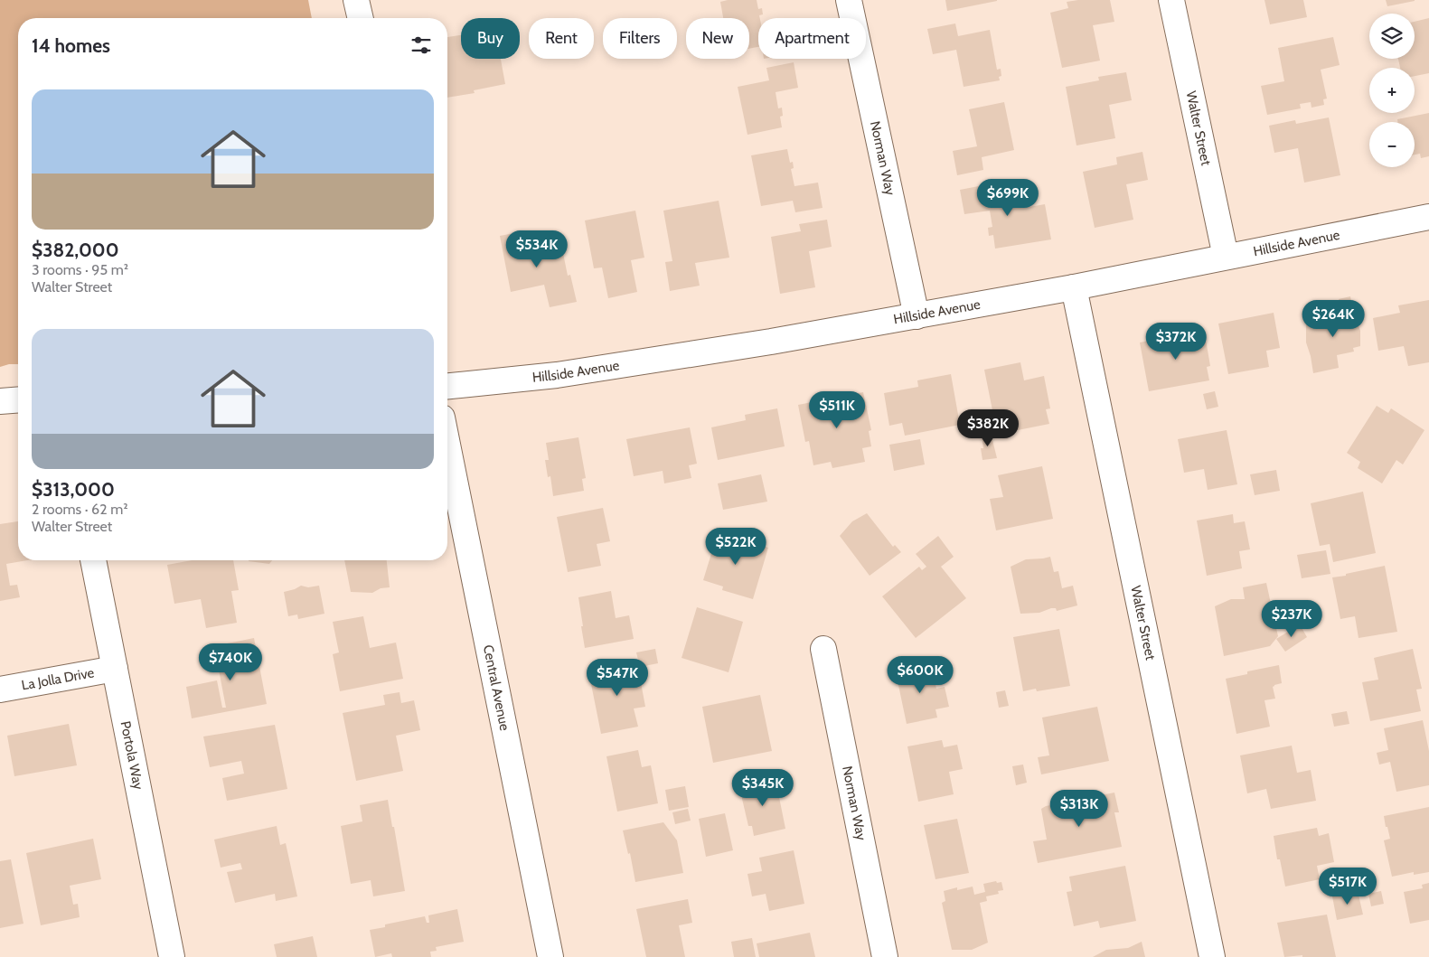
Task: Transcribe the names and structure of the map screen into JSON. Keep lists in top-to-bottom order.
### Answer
{
  "streets": {
    "street": [
      "Walter Street",
      "Norman Way",
      "Hillside Avenue",
      "La Jolla Drive",
      "Central Avenue",
      "Portola Way"
    ]
  },
  "crossings": [
    ["Walter Street", "Hillside Avenue"],
    ["Norman Way", "Hillside Avenue"],
    ["La Jolla Drive", "Portola Way"]
  ],
  "page": {
    "map_buttons": ["+", "−"],
    "chip": [
      "Buy",
      "Rent",
      "Filters",
      "New",
      "Apartment"
    ],
    "heading": "14 homes",
    "list": [
      {
        "name": "$382,000",
        "note": "3 rooms · 95 m² · Walter Street"
      },
      {
        "name": "$313,000",
        "note": "2 rooms · 62 m² · Walter Street"
      }
    ],
    "price": [
      "$699K",
      "$534K",
      "$264K",
      "$372K",
      "$511K",
      "$382K",
      "$522K",
      "$237K",
      "$740K",
      "$600K",
      "$547K",
      "$345K",
      "$313K",
      "$517K"
    ]
  }
}
